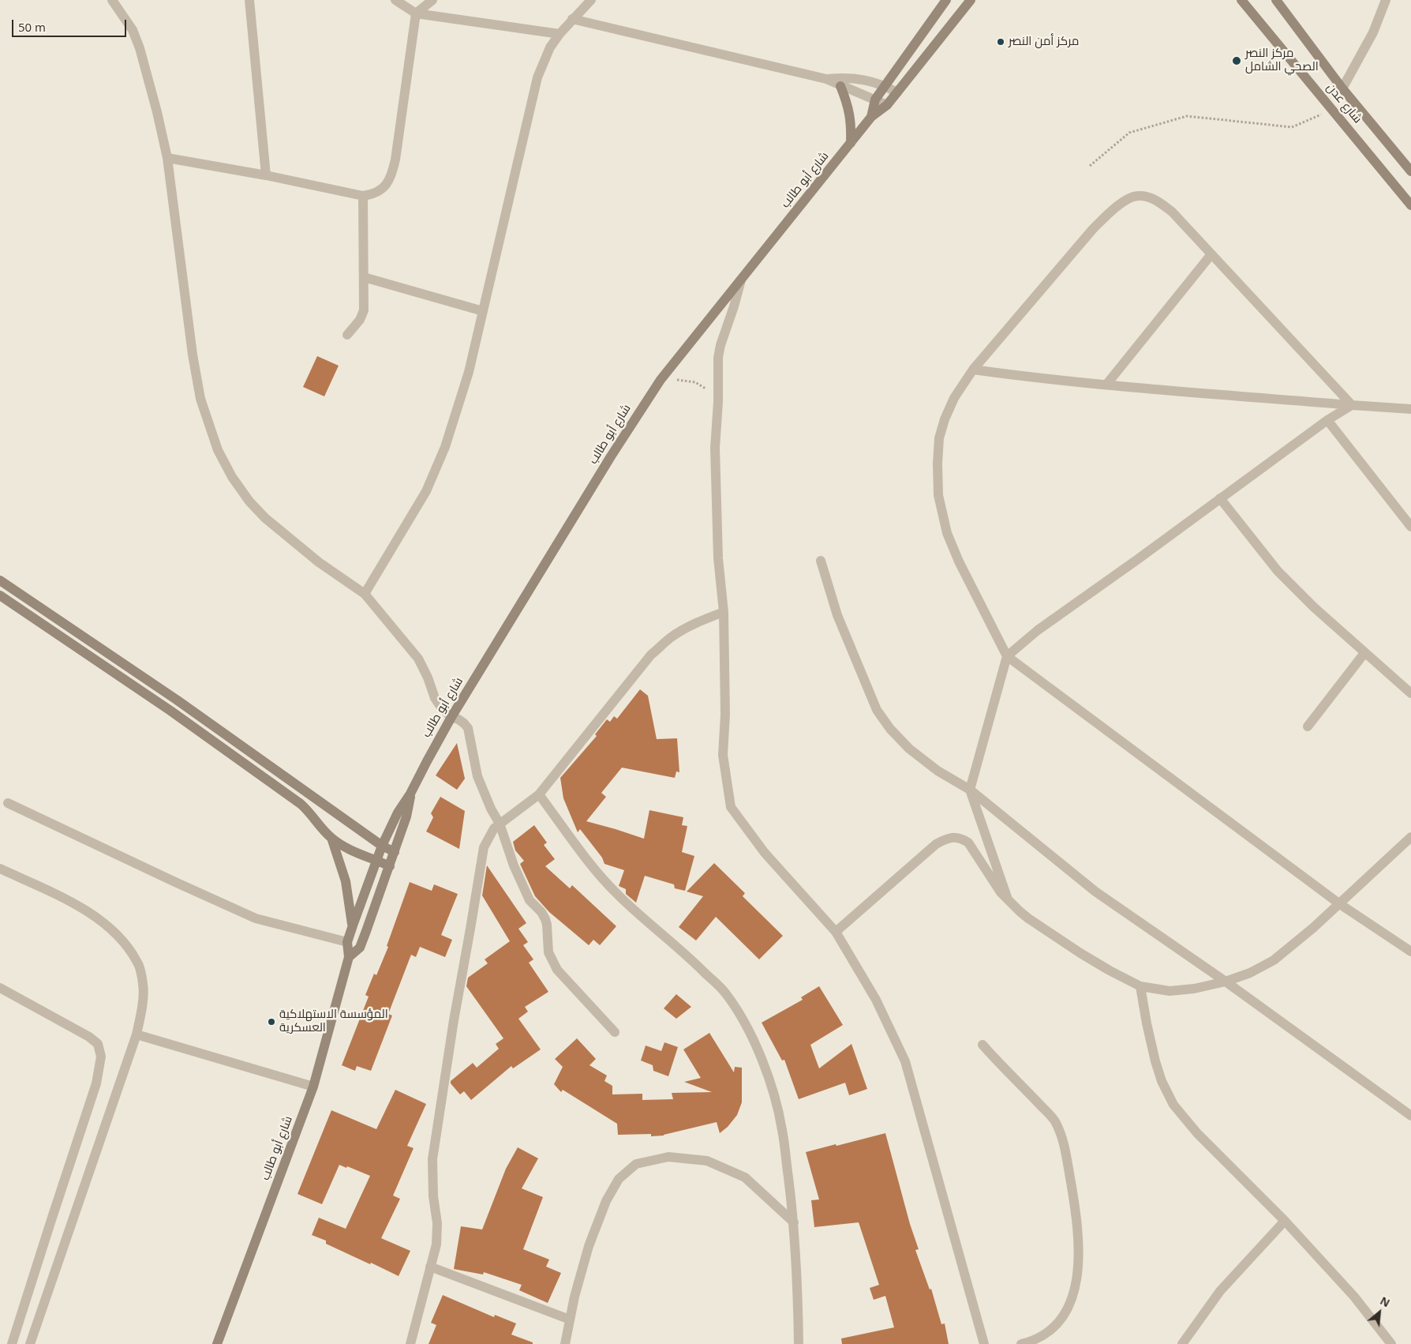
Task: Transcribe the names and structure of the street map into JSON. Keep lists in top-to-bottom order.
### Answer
{
  "streets": {
    "street": ["شارع عدن", "شارع أبو طالب"]
  },
  "places": ["مركز أمن النصر", "مركز النصر الصحي الشامل", "المؤسسة الاستهلاكية العسكرية"],
  "scale_bar": "50 m",
  "north": "top right"
}
